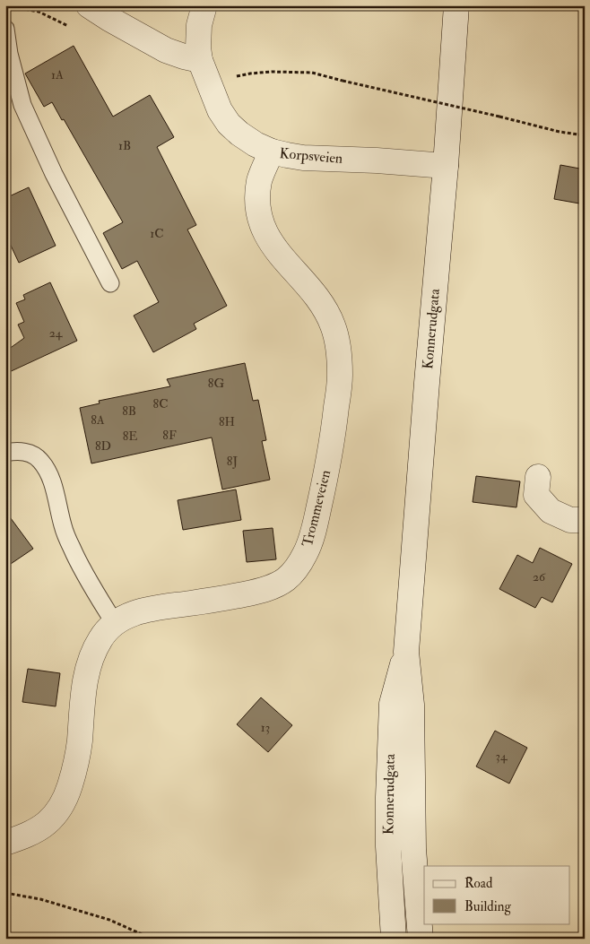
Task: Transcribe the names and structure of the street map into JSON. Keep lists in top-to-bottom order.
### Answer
{
  "streets": {
    "street": ["Korpsveien", "Konnerudgata", "Trommeveien"]
  },
  "crossings": [
    ["Korpsveien", "Konnerudgata"],
    ["Korpsveien", "Trommeveien"]
  ],
  "house_numbers": [
    "1A",
    "1B",
    "1C",
    "24",
    "8G",
    "8C",
    "8B",
    "8A",
    "8H",
    "8F",
    "8E",
    "8D",
    "8J",
    "26",
    "13",
    "34"
  ],
  "legend": ["Road", "Building"]
}
